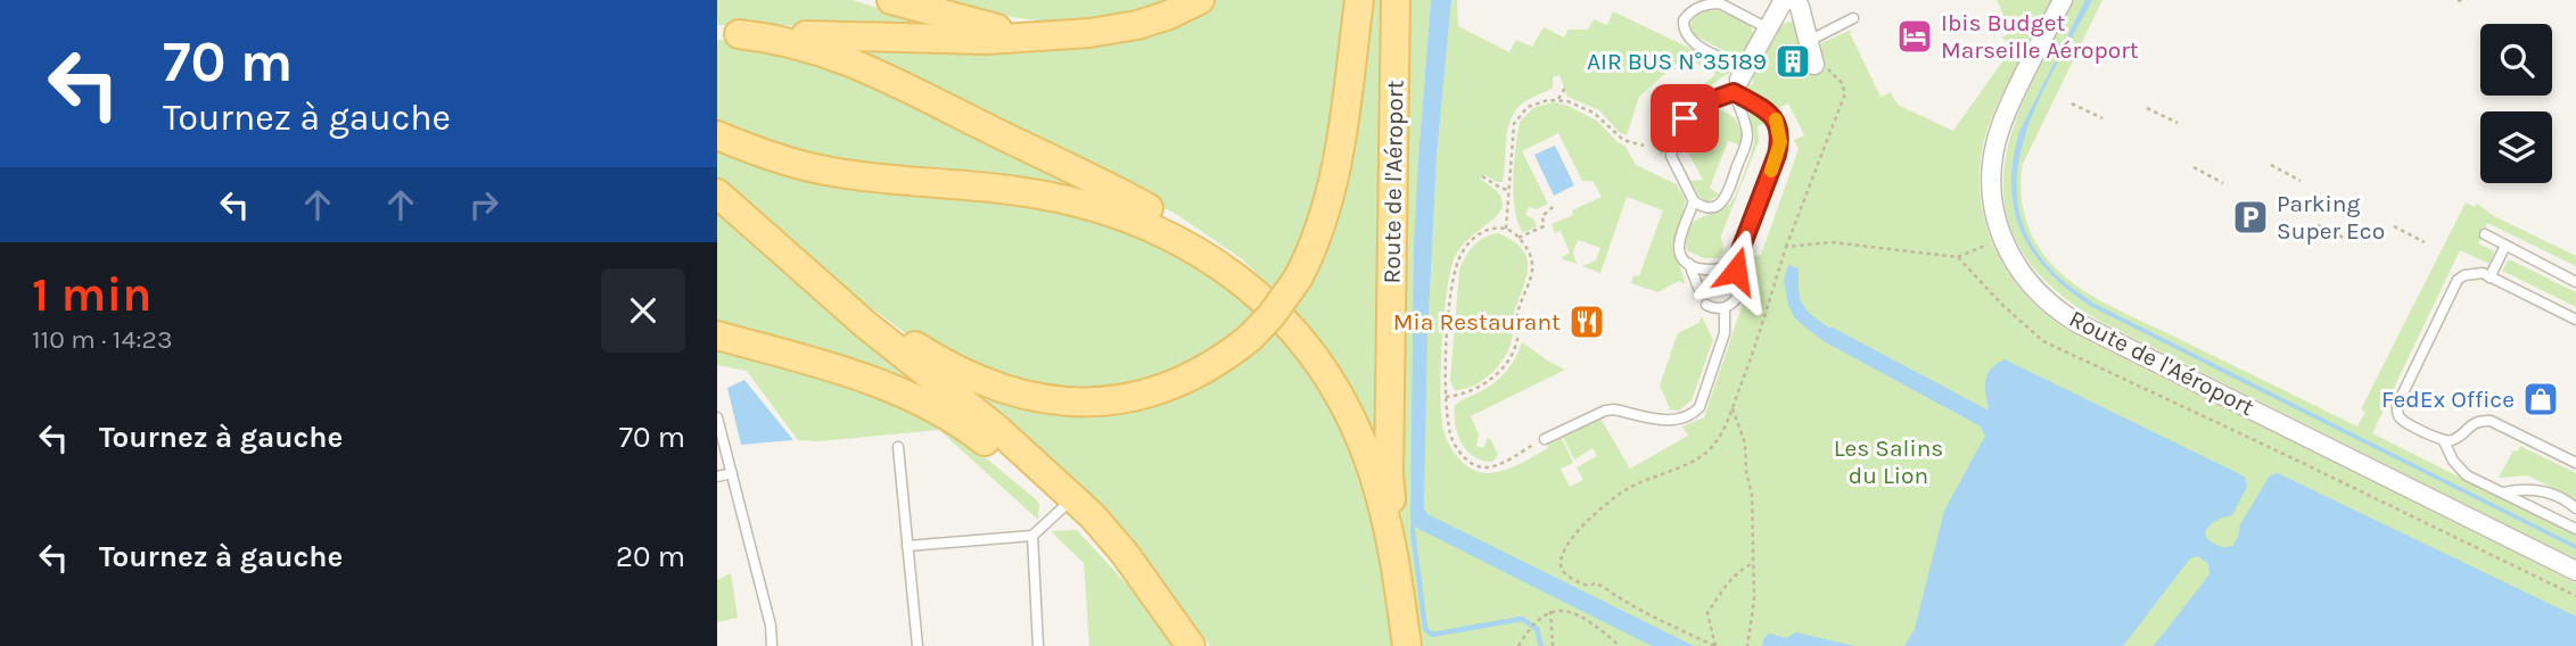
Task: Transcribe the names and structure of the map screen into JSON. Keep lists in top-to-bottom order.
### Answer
{
  "streets": {
    "main road": ["Route de l'Aéroport"]
  },
  "parks": ["Les Salins du Lion"],
  "places": {
    "hotel": ["Ibis Budget Marseille Aéroport"],
    "building": ["AIR BUS N°35189"],
    "parking": ["Parking Super Eco"],
    "restaurant": ["Mia Restaurant"],
    "shop": ["FedEx Office"]
  },
  "page": {
    "turn": ["70 m", "Tournez à gauche"],
    "heading": ["1 min", "110 m · 14:23"],
    "list": [
      {
        "name": "Tournez à gauche",
        "value": "70 m"
      },
      {
        "name": "Tournez à gauche",
        "value": "20 m"
      }
    ]
  }
}
